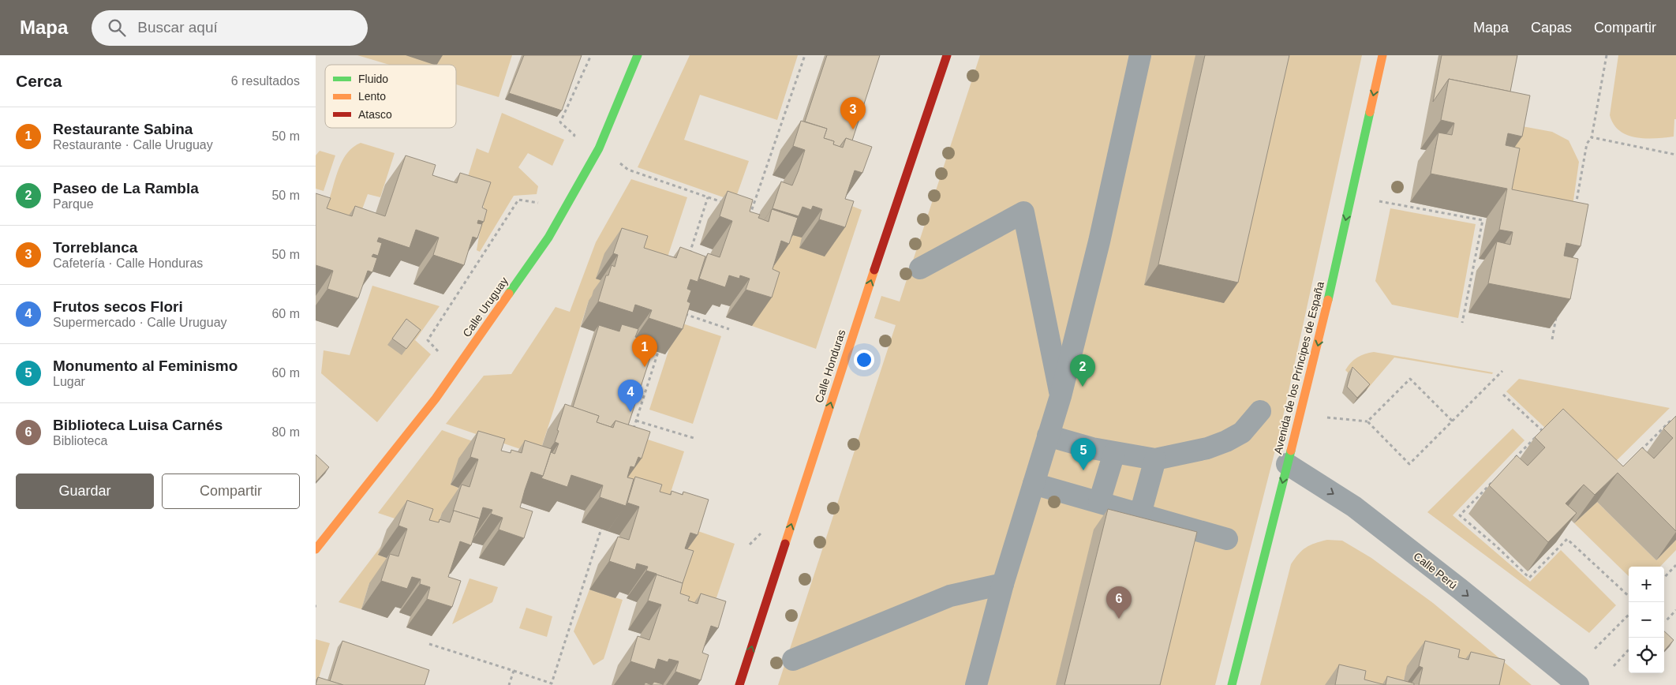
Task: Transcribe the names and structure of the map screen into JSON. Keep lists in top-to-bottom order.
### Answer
{
  "streets": {
    "street": [
      "Calle Uruguay",
      "Calle Honduras",
      "Avenida de los Príncipes de España",
      "Calle Perú"
    ]
  },
  "crossings": [
    ["Avenida de los Príncipes de España", "Calle Perú"]
  ],
  "one_way": ["Calle Honduras", "Avenida de los Príncipes de España", "Calle Perú"],
  "legend": ["Fluido", "Lento", "Atasco"],
  "page": {
    "header": "Mapa",
    "search": "Buscar aquí",
    "nav": ["Mapa", "Capas", "Compartir"],
    "heading": ["Cerca", "6 resultados"],
    "pins": [
      "3",
      "1",
      "2",
      "4",
      "5",
      "6"
    ],
    "list": [
      {
        "mark": "1",
        "name": "Restaurante Sabina",
        "note": "Restaurante · Calle Uruguay",
        "value": "50 m"
      },
      {
        "mark": "2",
        "name": "Paseo de La Rambla",
        "note": "Parque",
        "value": "50 m"
      },
      {
        "mark": "3",
        "name": "Torreblanca",
        "note": "Cafetería · Calle Honduras",
        "value": "50 m"
      },
      {
        "mark": "4",
        "name": "Frutos secos Flori",
        "note": "Supermercado · Calle Uruguay",
        "value": "60 m"
      },
      {
        "mark": "5",
        "name": "Monumento al Feminismo",
        "note": "Lugar",
        "value": "60 m"
      },
      {
        "mark": "6",
        "name": "Biblioteca Luisa Carnés",
        "note": "Biblioteca",
        "value": "80 m"
      }
    ],
    "buttons": ["Guardar", "Compartir"],
    "map_buttons": ["+", "−"]
  }
}
